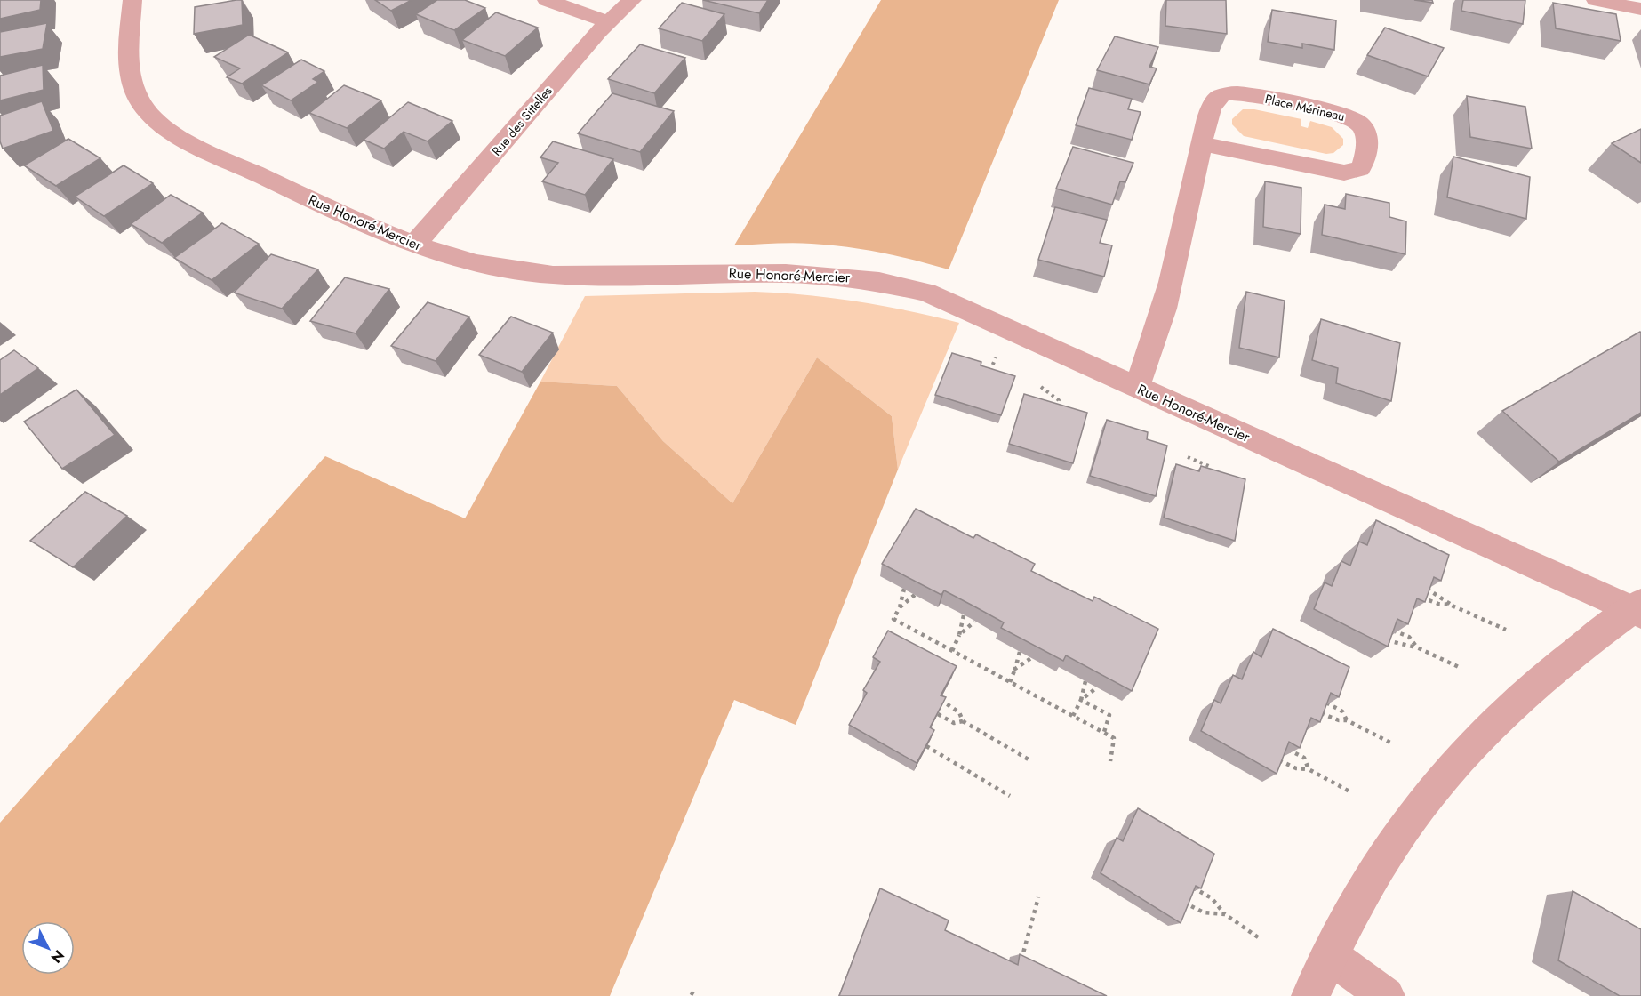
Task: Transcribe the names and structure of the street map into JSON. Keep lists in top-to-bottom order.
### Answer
{
  "streets": {
    "street": ["Place Mérineau", "Rue des Sittelles", "Rue Honoré-Mercier"]
  },
  "crossings": [
    ["Place Mérineau", "Rue Honoré-Mercier"],
    ["Rue des Sittelles", "Rue Honoré-Mercier"]
  ],
  "north": "bottom right"
}
